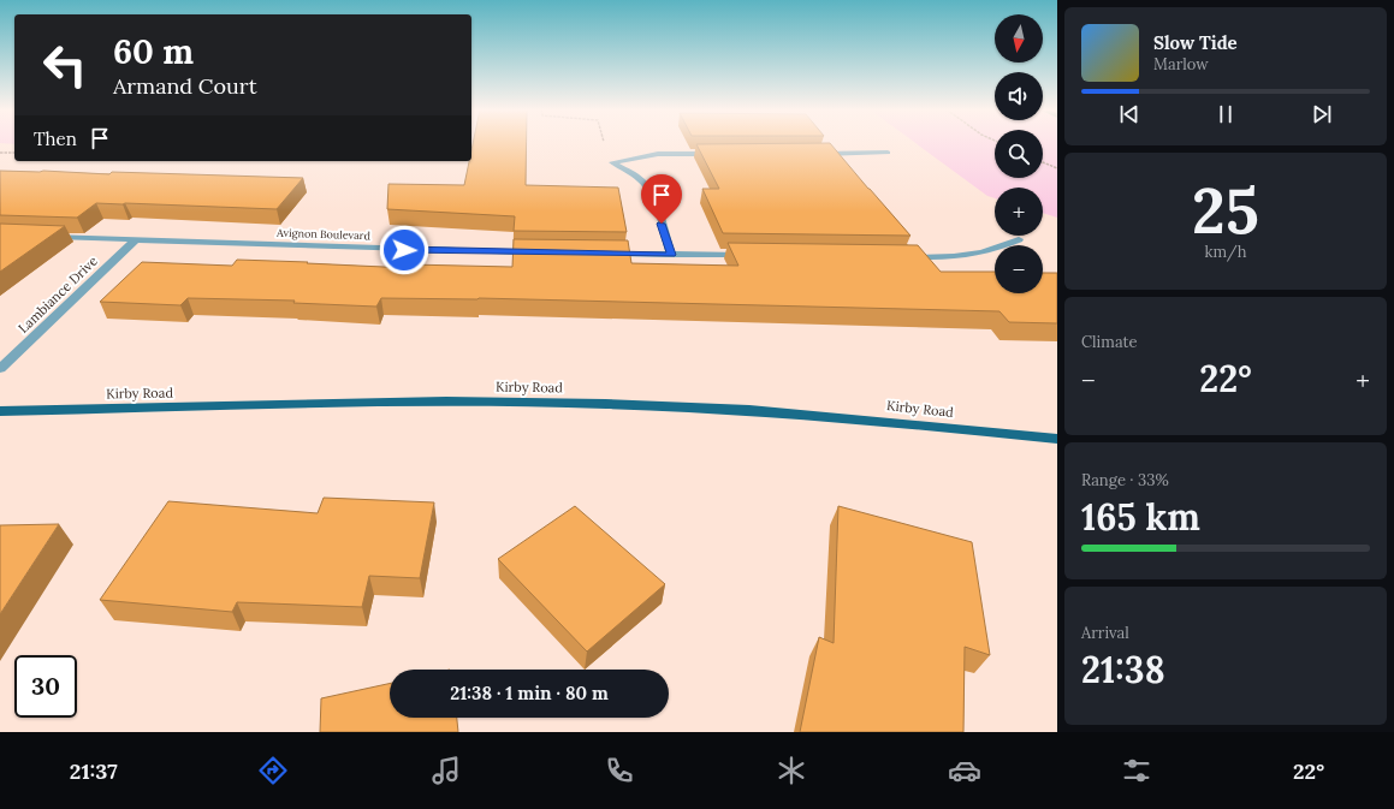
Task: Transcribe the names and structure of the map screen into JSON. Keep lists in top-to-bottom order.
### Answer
{
  "streets": {
    "main road": ["Kirby Road"],
    "street": ["Avignon Boulevard", "Lambiance Drive"]
  },
  "crossings": [
    ["Avignon Boulevard", "Lambiance Drive"]
  ],
  "north": "bottom",
  "page": {
    "map_buttons": ["+", "−"],
    "turn": ["60 m", "Armand Court"],
    "song": ["Slow Tide", "Marlow"],
    "then": "Then",
    "tile": [
      ["25", "km/h"],
      "Climate",
      ["Range · 33%", "165 km"],
      ["Arrival", "21:38"]
    ],
    "heat": ["−", "22°", "+"],
    "limit": "30",
    "trip": "21:38 · 1 min · 80 m",
    "tabs": ["21:37", "22°"]
  }
}
